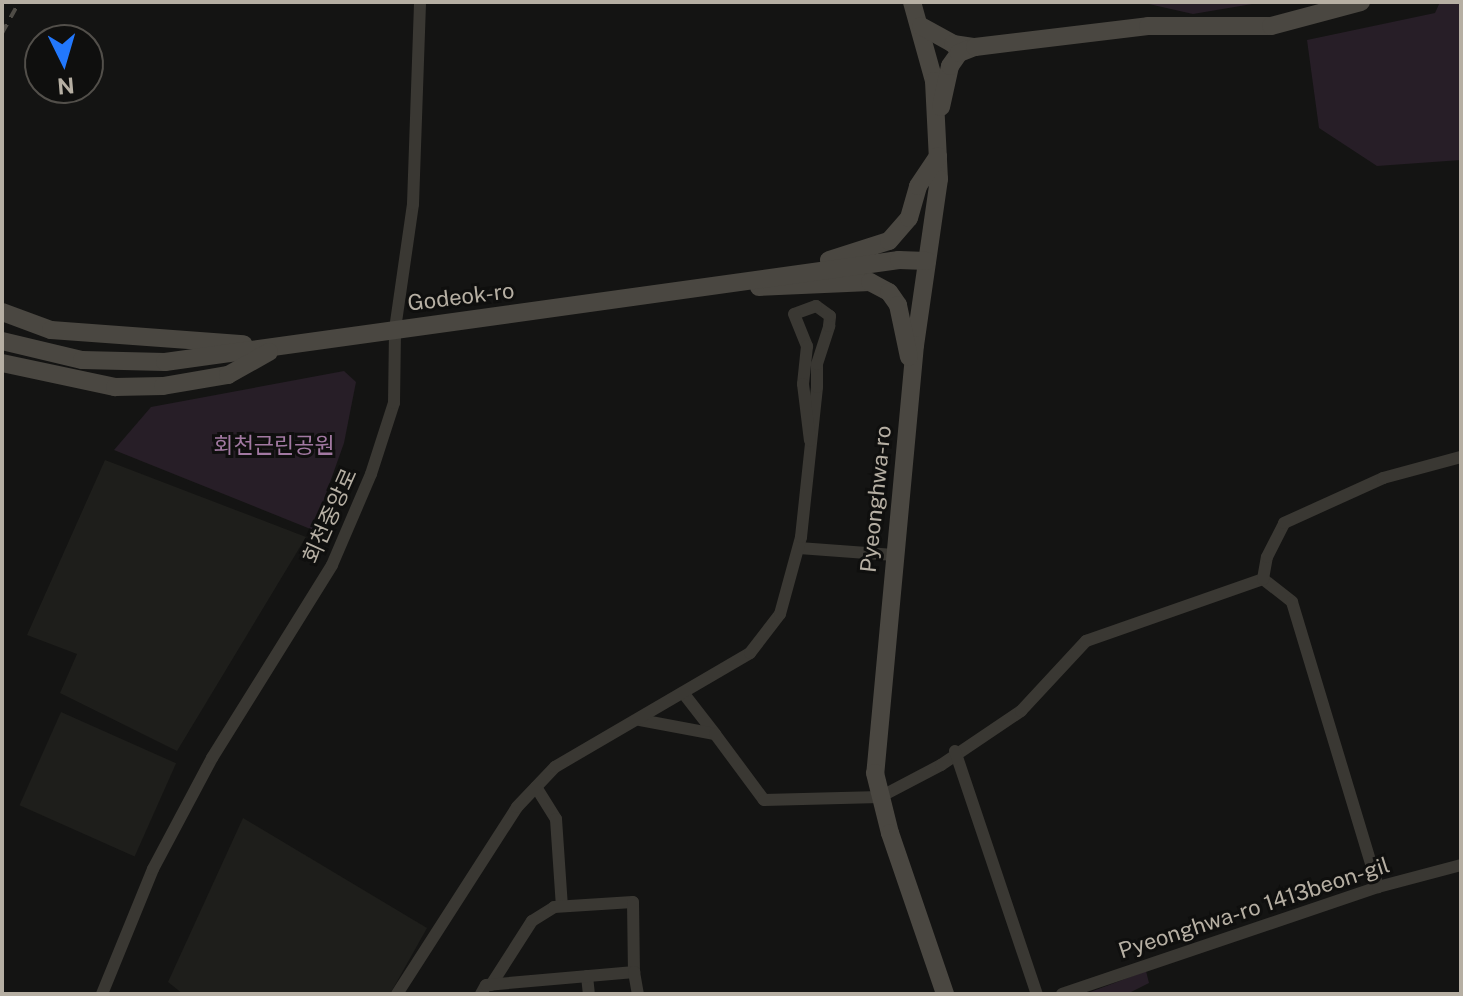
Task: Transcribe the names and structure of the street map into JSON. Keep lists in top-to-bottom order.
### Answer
{
  "streets": {
    "main road": ["Godeok-ro", "Pyeonghwa-ro"],
    "street": ["회천중앙로", "Pyeonghwa-ro 1413beon-gil"]
  },
  "crossings": [
    ["Godeok-ro", "Pyeonghwa-ro"],
    ["Godeok-ro", "회천중앙로"]
  ],
  "parks": ["회천근린공원"],
  "north": "bottom"
}
